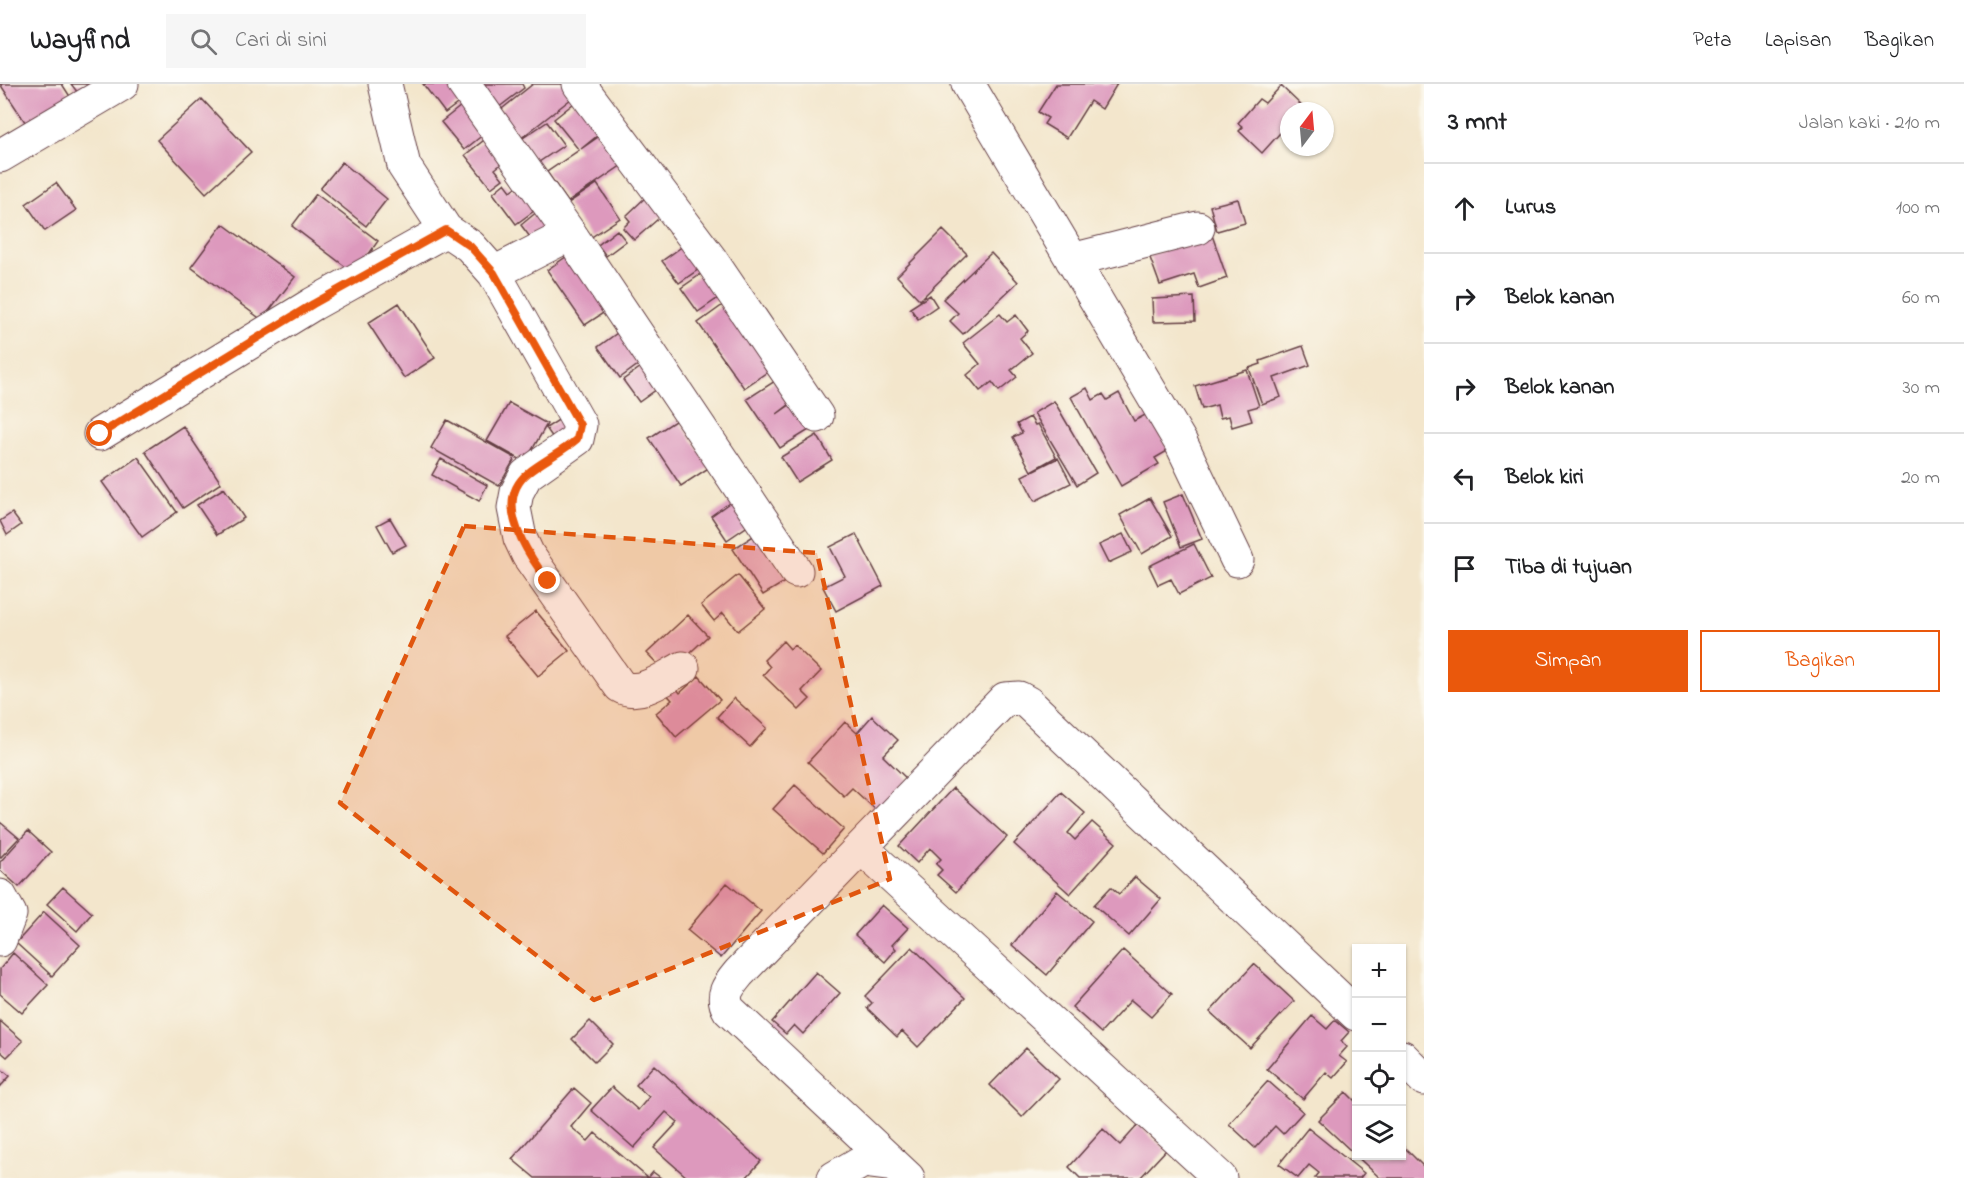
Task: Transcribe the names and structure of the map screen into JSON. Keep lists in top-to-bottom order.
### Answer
{
  "north": "top",
  "page": {
    "header": "Wayfind",
    "search": "Cari di sini",
    "nav": ["Peta", "Lapisan", "Bagikan"],
    "heading": ["3 mnt", "Jalan kaki · 210 m"],
    "list": [
      ["Lurus", "100 m"],
      ["Belok kanan", "60 m"],
      ["Belok kanan", "30 m"],
      ["Belok kiri", "20 m"],
      "Tiba di tujuan"
    ],
    "buttons": ["Simpan", "Bagikan"],
    "map_buttons": ["+", "−"]
  }
}
